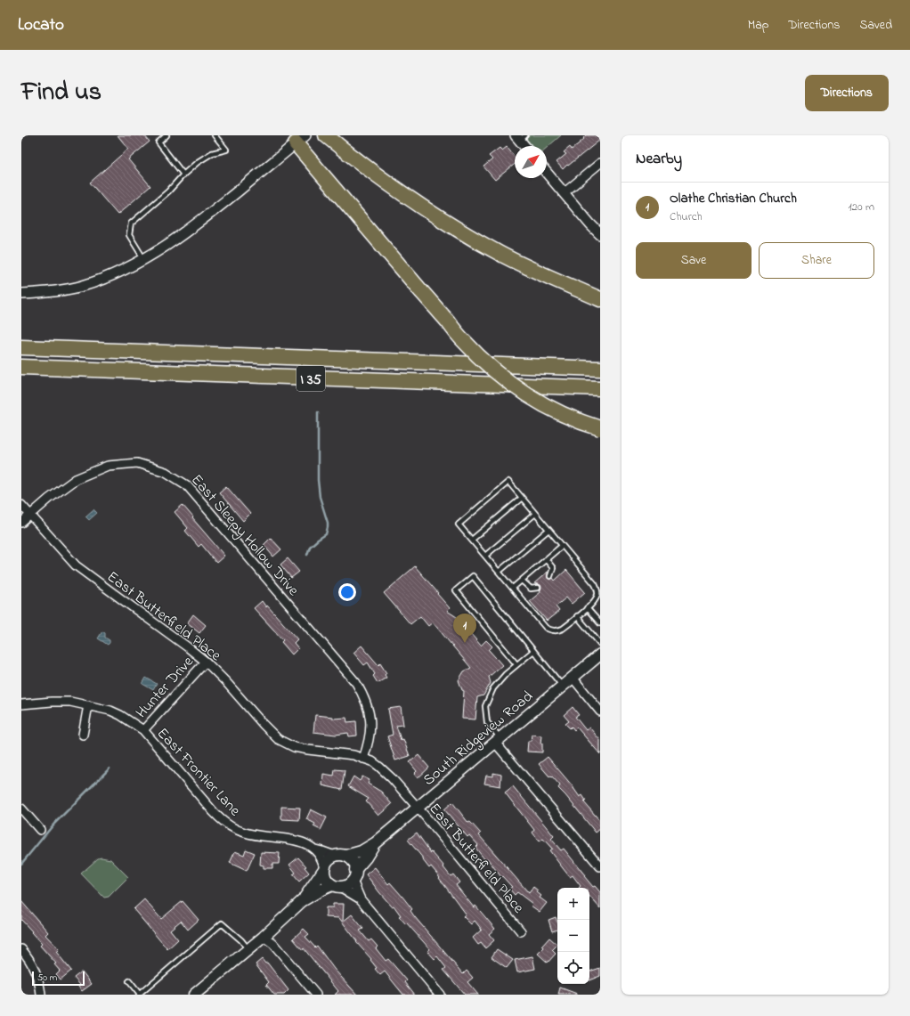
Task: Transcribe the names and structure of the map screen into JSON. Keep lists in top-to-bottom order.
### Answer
{
  "streets": {
    "highway": ["I 35"],
    "main road": ["South Ridgeview Road"],
    "street": [
      "East Sleepy Hollow Drive",
      "East Butterfield Place",
      "Hunter Drive",
      "East Frontier Lane"
    ]
  },
  "crossings": [
    ["East Sleepy Hollow Drive", "East Butterfield Place"],
    ["East Butterfield Place", "Hunter Drive"],
    ["East Butterfield Place", "South Ridgeview Road"],
    ["Hunter Drive", "East Frontier Lane"]
  ],
  "scale_bar": "50 m",
  "north": "top right",
  "page": {
    "header": "Locato",
    "nav": ["Map", "Directions", "Saved"],
    "title": "Find us",
    "buttons": [
      "Directions",
      ["Save", "Share"]
    ],
    "heading": "Nearby",
    "list": [
      {
        "mark": "1",
        "name": "Olathe Christian Church",
        "note": "Church",
        "value": "120 m"
      }
    ],
    "pins": "1",
    "map_buttons": ["+", "−"],
    "scale": "50 m"
  }
}
